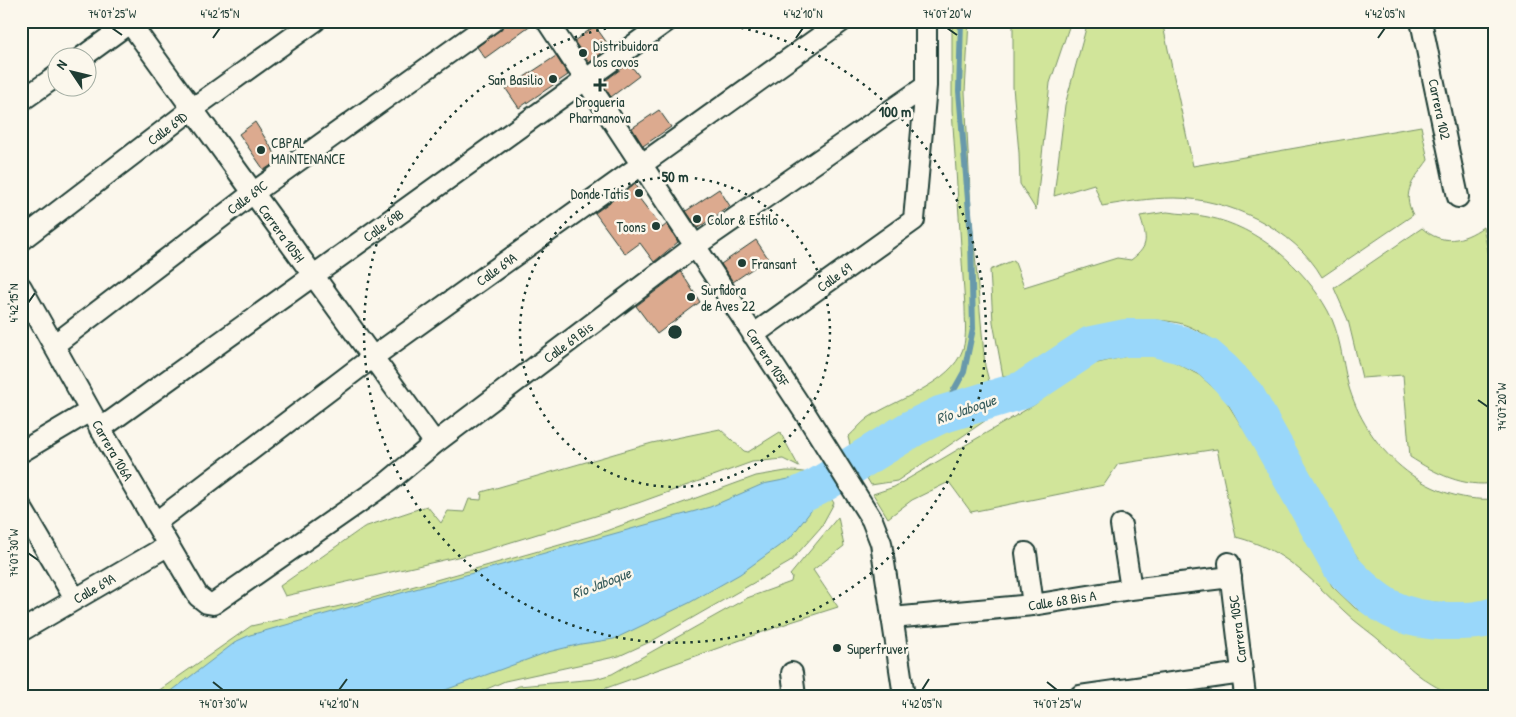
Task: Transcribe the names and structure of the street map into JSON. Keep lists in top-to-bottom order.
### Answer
{
  "streets": {
    "street": [
      "Carrera 102",
      "Calle 69D",
      "Calle 69C",
      "Calle 69B",
      "Carrera 105H",
      "Calle 69A",
      "Calle 69",
      "Calle 69 Bis",
      "Carrera 105F",
      "Carrera 106A",
      "Calle 68 Bis A",
      "Carrera 105C"
    ]
  },
  "crossings": [
    ["Calle 69D", "Carrera 105H"],
    ["Calle 69C", "Carrera 105H"],
    ["Calle 69C", "Carrera 106A"],
    ["Calle 69B", "Carrera 105H"],
    ["Calle 69B", "Carrera 105F"],
    ["Calle 69B", "Carrera 106A"],
    ["Carrera 105H", "Calle 69A"],
    ["Carrera 105H", "Calle 69 Bis"],
    ["Calle 69A", "Carrera 105F"],
    ["Calle 69A", "Carrera 106A"],
    ["Calle 69", "Calle 69 Bis"],
    ["Calle 69", "Carrera 105F"],
    ["Calle 69 Bis", "Carrera 105F"],
    ["Calle 69 Bis", "Carrera 106A"],
    ["Carrera 105F", "Calle 68 Bis A"],
    ["Calle 68 Bis A", "Carrera 105C"]
  ],
  "water": ["Río Jaboque"],
  "places": {
    "other": [
      "Distribuidora los covos",
      "San Basilio",
      "CBPAL MAINTENANCE",
      "Donde Tatis",
      "Color & Estilo",
      "Toons",
      "Fransant",
      "Surfidora de Aves 22",
      "Superfruver"
    ],
    "health": ["Drogueria Pharmanova"]
  },
  "north": "top left",
  "coordinates": [
    "74°07'25\"W",
    "4°42'15\"N",
    "4°42'10\"N",
    "74°07'20\"W",
    "4°42'05\"N",
    "74°07'30\"W"
  ],
  "rings": ["100 m", "50 m"]
}
